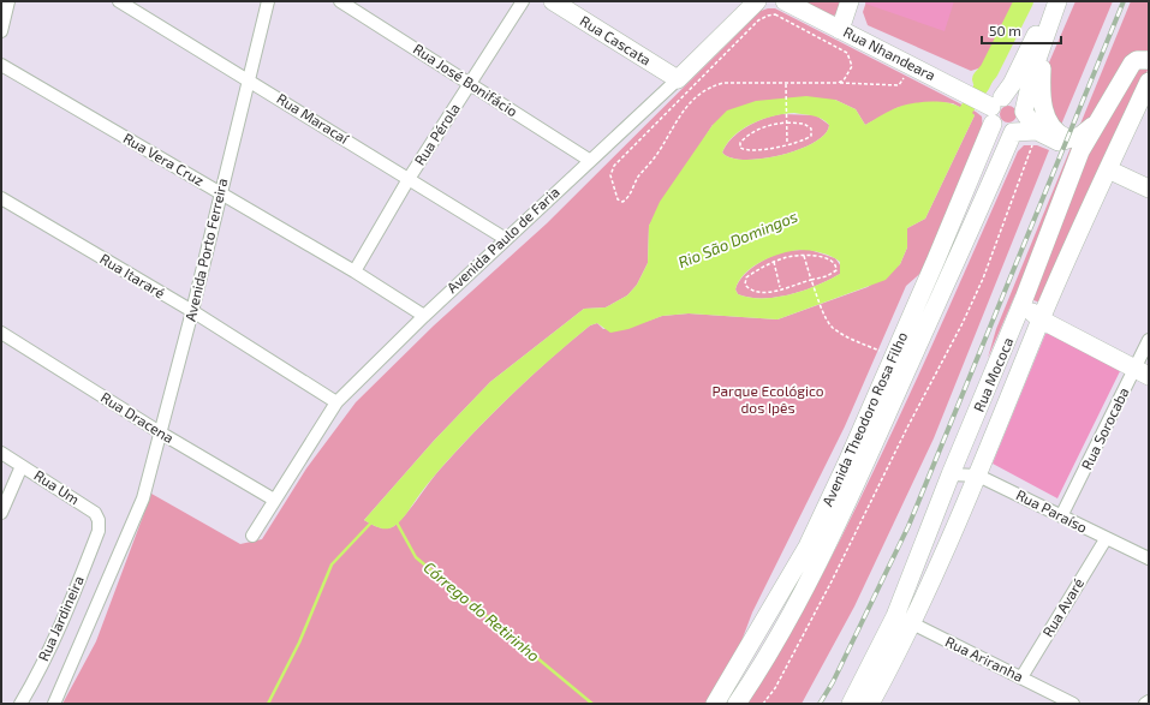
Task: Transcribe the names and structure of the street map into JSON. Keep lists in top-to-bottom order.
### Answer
{
  "streets": {
    "main road": [
      "Rua Cascata",
      "Rua Nhandeara",
      "Avenida Paulo de Faria",
      "Rua Mococa",
      "Avenida Theodoro Rosa Filho"
    ],
    "street": [
      "Rua José Bonifácio",
      "Rua Maracaí",
      "Rua Pérola",
      "Rua Vera Cruz",
      "Avenida Porto Ferreira",
      "Rua Itararé",
      "Rua Dracena",
      "Rua Sorocaba",
      "Rua Um",
      "Rua Paraíso",
      "Rua Avaré",
      "Rua Jardineira",
      "Rua Ariranha"
    ]
  },
  "crossings": [
    ["Rua Cascata", "Avenida Paulo de Faria"],
    ["Rua Nhandeara", "Avenida Theodoro Rosa Filho"],
    ["Rua José Bonifácio", "Rua Pérola"],
    ["Rua José Bonifácio", "Avenida Paulo de Faria"],
    ["Rua Maracaí", "Rua Pérola"],
    ["Rua Maracaí", "Avenida Paulo de Faria"],
    ["Rua Maracaí", "Avenida Porto Ferreira"],
    ["Rua Pérola", "Rua Vera Cruz"],
    ["Rua Vera Cruz", "Avenida Paulo de Faria"],
    ["Rua Vera Cruz", "Avenida Porto Ferreira"],
    ["Avenida Paulo de Faria", "Rua Itararé"],
    ["Avenida Paulo de Faria", "Rua Dracena"],
    ["Avenida Porto Ferreira", "Rua Itararé"],
    ["Avenida Porto Ferreira", "Rua Dracena"],
    ["Rua Mococa", "Rua Paraíso"],
    ["Rua Mococa", "Rua Ariranha"],
    ["Rua Sorocaba", "Rua Paraíso"],
    ["Rua Um", "Rua Jardineira"],
    ["Rua Paraíso", "Rua Avaré"],
    ["Rua Avaré", "Rua Ariranha"]
  ],
  "water": ["Rio São Domingos", "Córrego do Retirinho"],
  "parks": ["Parque Ecológico dos Ipês"],
  "scale_bar": "50 m"
}
